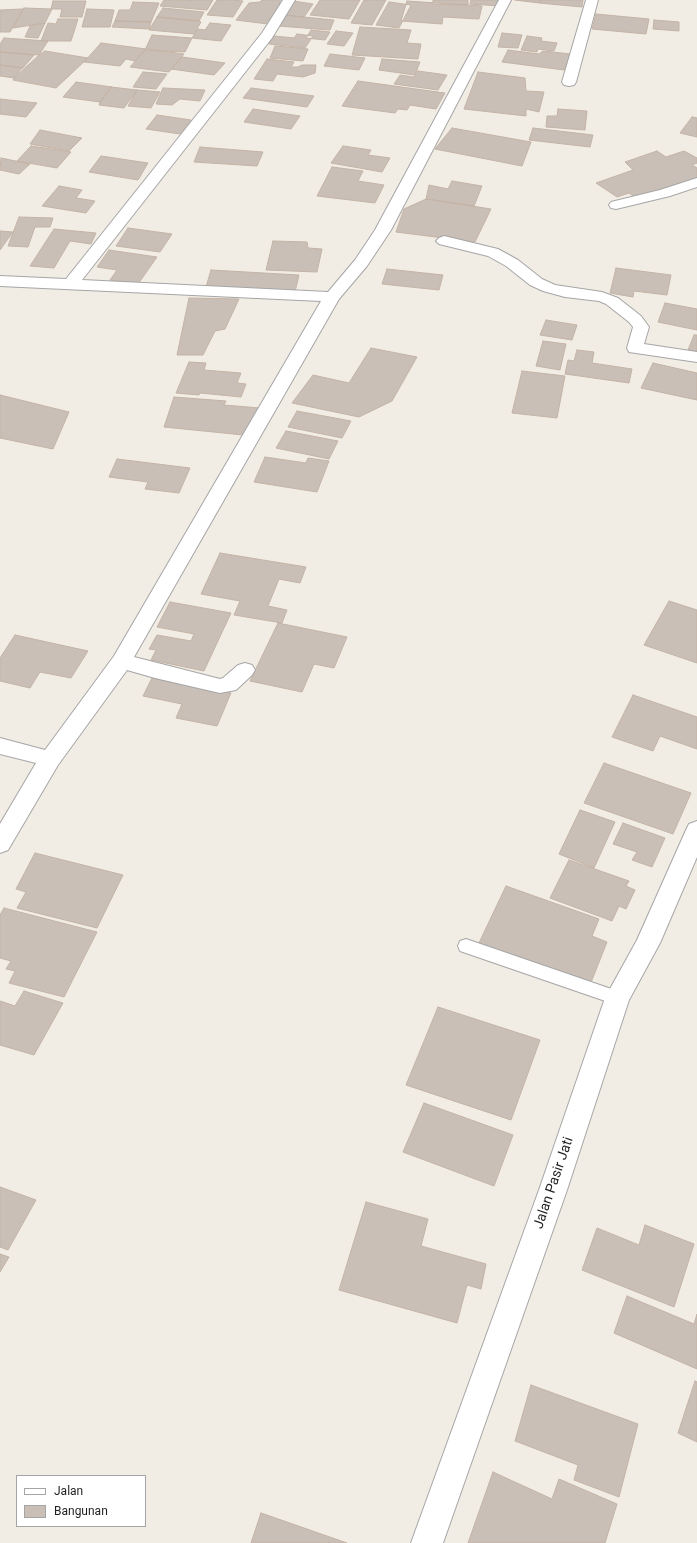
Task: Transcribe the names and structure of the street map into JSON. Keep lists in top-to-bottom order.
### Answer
{
  "streets": {
    "street": ["Jalan Pasir Jati"]
  },
  "legend": ["Jalan", "Bangunan"]
}
